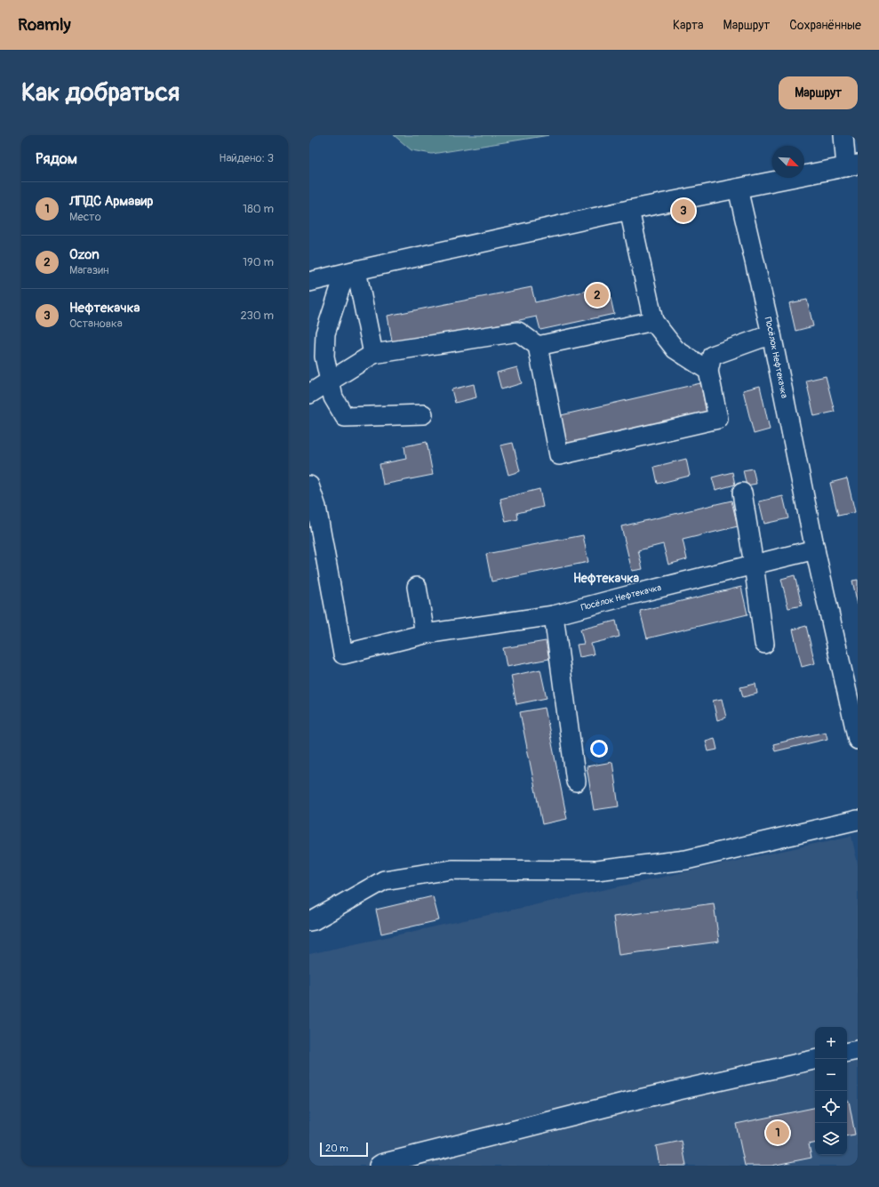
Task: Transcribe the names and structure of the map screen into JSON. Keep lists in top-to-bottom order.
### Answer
{
  "streets": {
    "street": ["Посёлок Нефтекачка"]
  },
  "districts": ["Нефтекачка"],
  "scale_bar": "20 m",
  "north": "bottom right",
  "page": {
    "header": "Roamly",
    "nav": ["Карта", "Маршрут", "Сохранённые"],
    "buttons": "Маршрут",
    "title": "Как добраться",
    "heading": ["Рядом", "Найдено: 3"],
    "list": [
      {
        "mark": "1",
        "name": "ЛПДС Армавир",
        "note": "Место",
        "value": "180 m"
      },
      {
        "mark": "2",
        "name": "Ozon",
        "note": "Магазин",
        "value": "190 m"
      },
      {
        "mark": "3",
        "name": "Нефтекачка",
        "note": "Остановка",
        "value": "230 m"
      }
    ],
    "pins": ["3", "2", "1"],
    "map_buttons": ["+", "−"],
    "scale": "20 m"
  }
}
